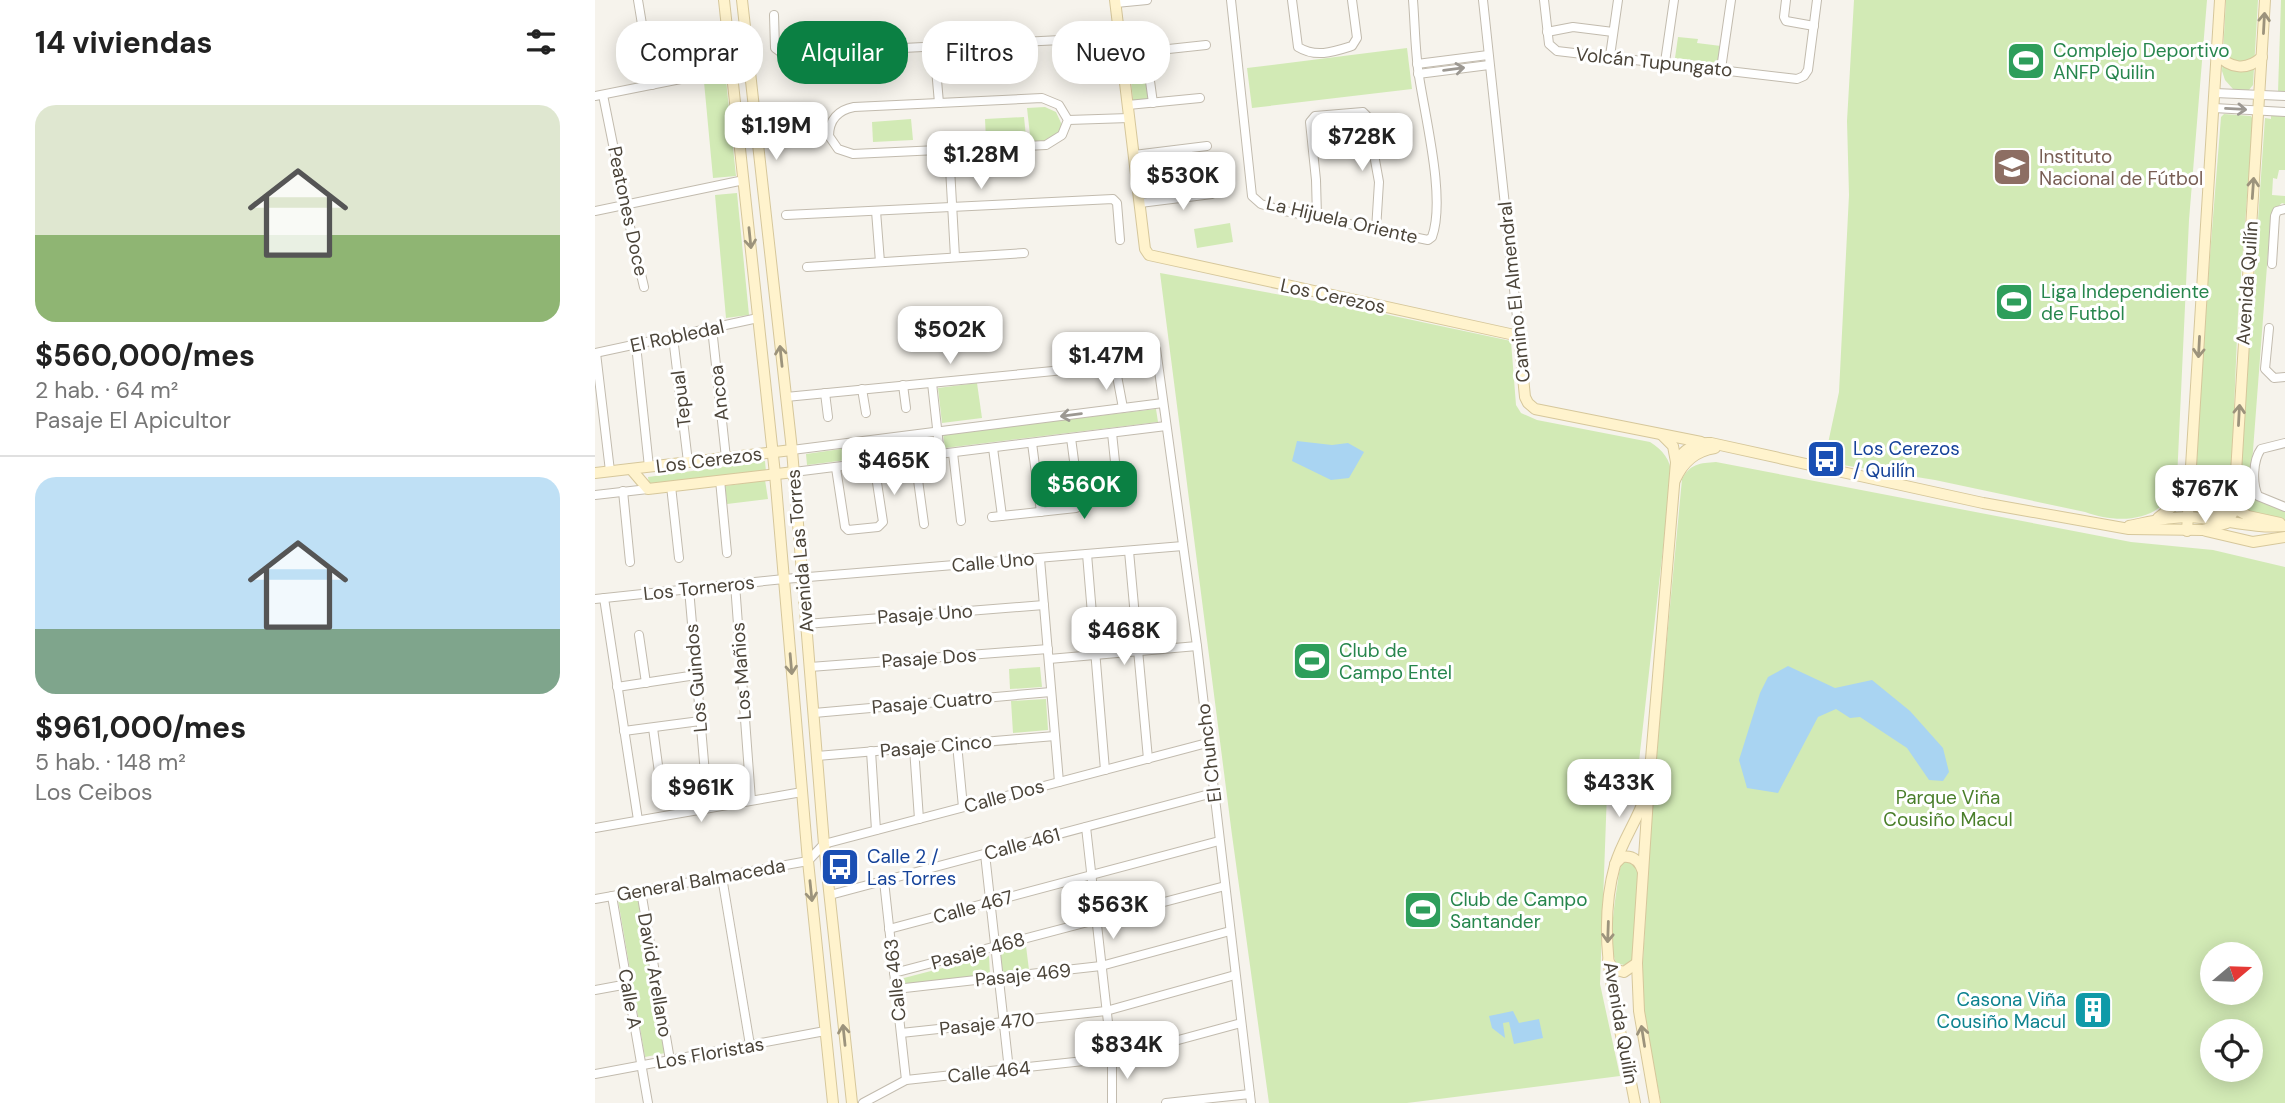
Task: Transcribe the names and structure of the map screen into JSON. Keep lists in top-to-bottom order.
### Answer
{
  "streets": {
    "main road": [
      "Avenida Quilín",
      "Camino El Almendral",
      "Los Cerezos",
      "Avenida Las Torres"
    ],
    "street": [
      "Volcán Tupungato",
      "Peatones Doce",
      "La Hijuela Oriente",
      "El Robledal",
      "Ancoa",
      "Tepual",
      "Calle Uno",
      "Los Torneros",
      "Pasaje Uno",
      "Pasaje Dos",
      "Los Mañios",
      "Los Guindos",
      "Pasaje Cuatro",
      "Pasaje Cinco",
      "El Chuncho",
      "Calle Dos",
      "Calle 461",
      "General Balmaceda",
      "Calle 467",
      "Pasaje 468",
      "David Arellano",
      "Pasaje 469",
      "Calle 463",
      "Calle A",
      "Pasaje 470",
      "Los Floristas",
      "Calle 464"
    ]
  },
  "crossings": [
    ["Camino El Almendral", "Los Cerezos"],
    ["Los Cerezos", "Ancoa"],
    ["Los Cerezos", "Tepual"],
    ["Los Cerezos", "Avenida Las Torres"],
    ["Los Cerezos", "El Chuncho"],
    ["El Robledal", "Ancoa"],
    ["El Robledal", "Tepual"],
    ["El Robledal", "Avenida Las Torres"],
    ["Avenida Las Torres", "Calle Uno"],
    ["Avenida Las Torres", "Los Torneros"],
    ["Avenida Las Torres", "Pasaje Uno"],
    ["Avenida Las Torres", "Pasaje Dos"],
    ["Avenida Las Torres", "Pasaje Cuatro"],
    ["Avenida Las Torres", "Pasaje Cinco"],
    ["Avenida Las Torres", "Calle Dos"],
    ["Avenida Las Torres", "Calle 461"],
    ["Avenida Las Torres", "General Balmaceda"],
    ["Avenida Las Torres", "Los Floristas"],
    ["Calle Uno", "Los Torneros"],
    ["Calle Uno", "El Chuncho"],
    ["Los Torneros", "Los Mañios"],
    ["Los Torneros", "Los Guindos"],
    ["El Chuncho", "Calle Dos"],
    ["El Chuncho", "Calle 461"],
    ["El Chuncho", "Calle 467"],
    ["El Chuncho", "Pasaje 468"],
    ["El Chuncho", "Pasaje 469"],
    ["El Chuncho", "Pasaje 470"],
    ["El Chuncho", "Calle 464"],
    ["Calle 461", "Calle 463"],
    ["General Balmaceda", "David Arellano"],
    ["General Balmaceda", "Calle A"],
    ["Calle 467", "Calle 463"],
    ["Pasaje 468", "Calle 463"],
    ["David Arellano", "Los Floristas"],
    ["Pasaje 469", "Calle 463"],
    ["Calle 463", "Pasaje 470"],
    ["Calle 463", "Calle 464"],
    ["Calle A", "Los Floristas"]
  ],
  "parks": ["Parque Viña Cousiño Macul"],
  "places": {
    "sports": [
      "Complejo Deportivo ANFP Quilin",
      "Liga Independiente de Futbol",
      "Club de Campo Entel",
      "Club de Campo Santander"
    ],
    "school or university": ["Instituto Nacional de Fútbol"],
    "bus stop": ["Los Cerezos / Quilín", "Calle 2 / Las Torres"],
    "building": ["Casona Viña Cousiño Macul"]
  },
  "north": "right",
  "page": {
    "heading": "14 viviendas",
    "chip": [
      "Comprar",
      "Alquilar",
      "Filtros",
      "Nuevo"
    ],
    "list": [
      {
        "name": "$560,000/mes",
        "note": "2 hab. · 64 m² · Pasaje El Apicultor"
      },
      {
        "name": "$961,000/mes",
        "note": "5 hab. · 148 m² · Los Ceibos"
      }
    ],
    "price": [
      "$1.19M",
      "$728K",
      "$1.28M",
      "$530K",
      "$502K",
      "$1.47M",
      "$465K",
      "$560K",
      "$767K",
      "$468K",
      "$433K",
      "$961K",
      "$563K",
      "$834K"
    ]
  }
}
